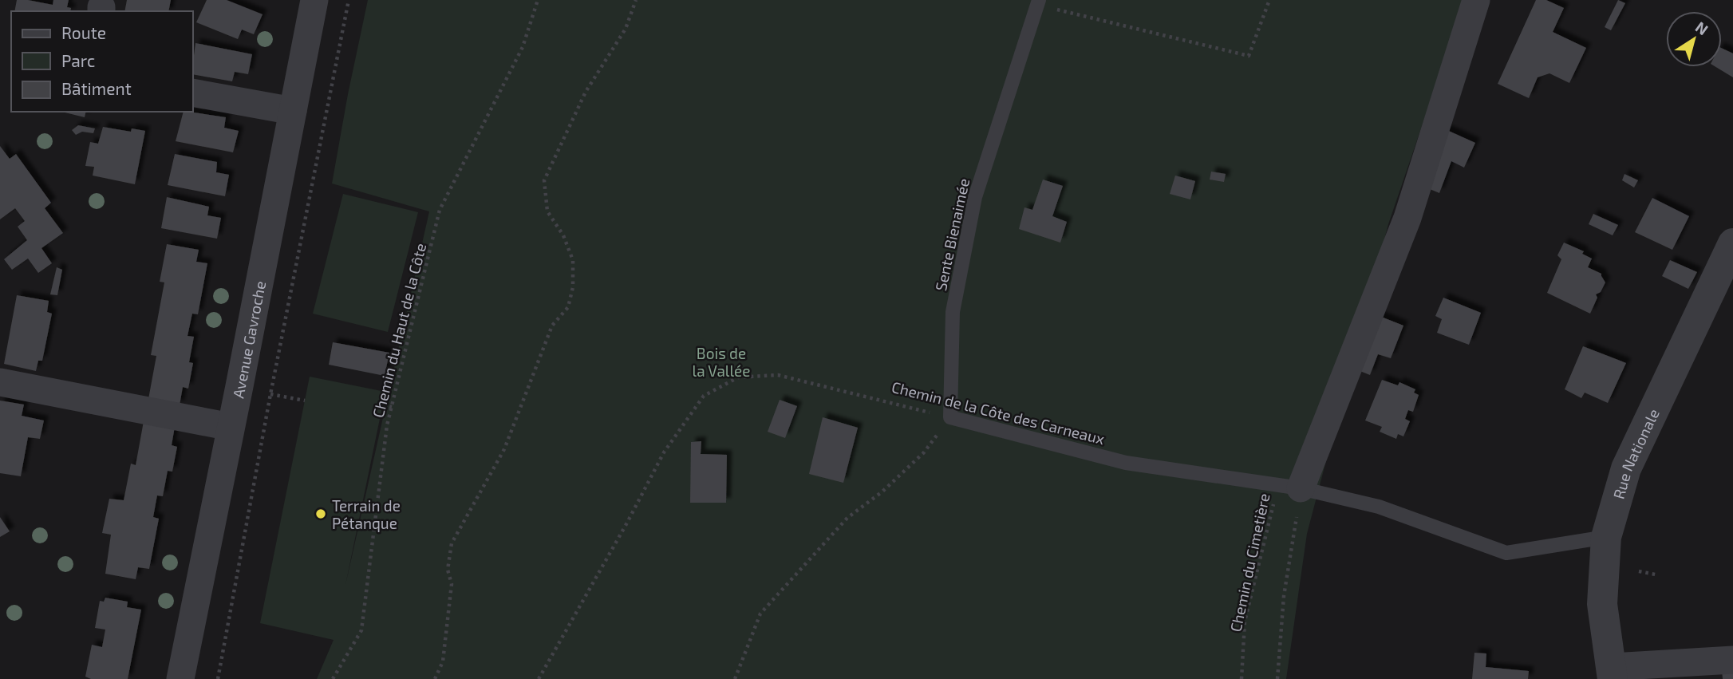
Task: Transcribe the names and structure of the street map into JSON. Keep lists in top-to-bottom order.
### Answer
{
  "streets": {
    "street": ["Avenue Gavroche", "Rue Nationale"],
    "lane": ["Sente Bienaimée", "Chemin de la Côte des Carneaux"],
    "path": ["Chemin du Haut de la Côte", "Chemin du Cimetière"]
  },
  "crossings": [
    ["Sente Bienaimée", "Chemin de la Côte des Carneaux"],
    ["Chemin de la Côte des Carneaux", "Rue Nationale"],
    ["Chemin de la Côte des Carneaux", "Chemin du Cimetière"]
  ],
  "parks": ["Bois de la Vallée"],
  "places": ["Terrain de Pétanque"],
  "legend": ["Route", "Parc", "Bâtiment"],
  "north": "top right"
}
